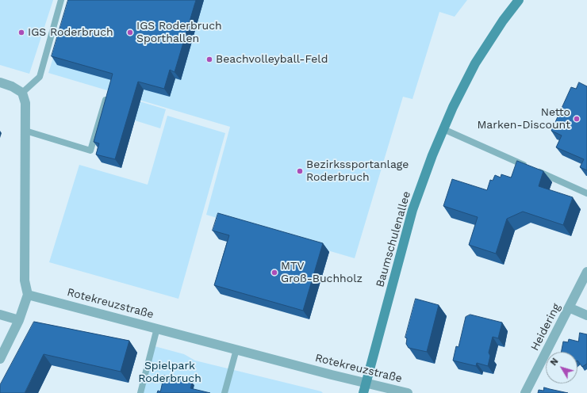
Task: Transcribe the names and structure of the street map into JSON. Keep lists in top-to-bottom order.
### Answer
{
  "streets": {
    "main road": ["Baumschulenallee"],
    "street": ["Rotekreuzstraße", "Heidering"]
  },
  "crossings": [
    ["Baumschulenallee", "Rotekreuzstraße"]
  ],
  "parks": ["Spielpark Roderbruch"],
  "places": [
    "IGS Roderbruch",
    "IGS Roderbruch Sporthallen",
    "Beachvolleyball-Feld",
    "Netto Marken-Discount",
    "Bezirkssportanlage Roderbruch",
    "MTV Groß-Buchholz"
  ],
  "north": "top left"
}
